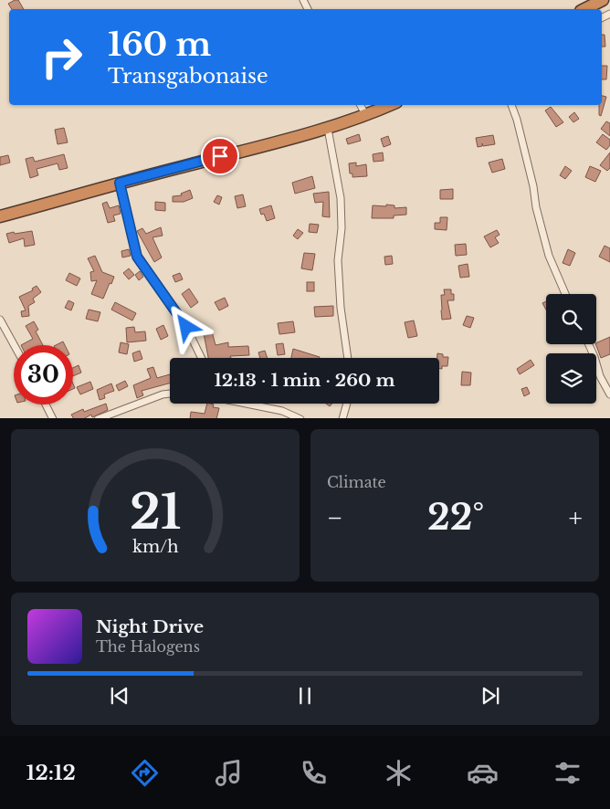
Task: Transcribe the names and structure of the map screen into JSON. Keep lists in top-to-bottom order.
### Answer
{
  "page": {
    "turn": ["160 m", "Transgabonaise"],
    "limit": "30",
    "trip": "12:13 · 1 min · 260 m",
    "tile": "Climate",
    "heat": ["−", "22°", "+"],
    "song": ["Night Drive", "The Halogens"],
    "tabs": "12:12",
    "gauge": ["21", "km/h"]
  }
}
